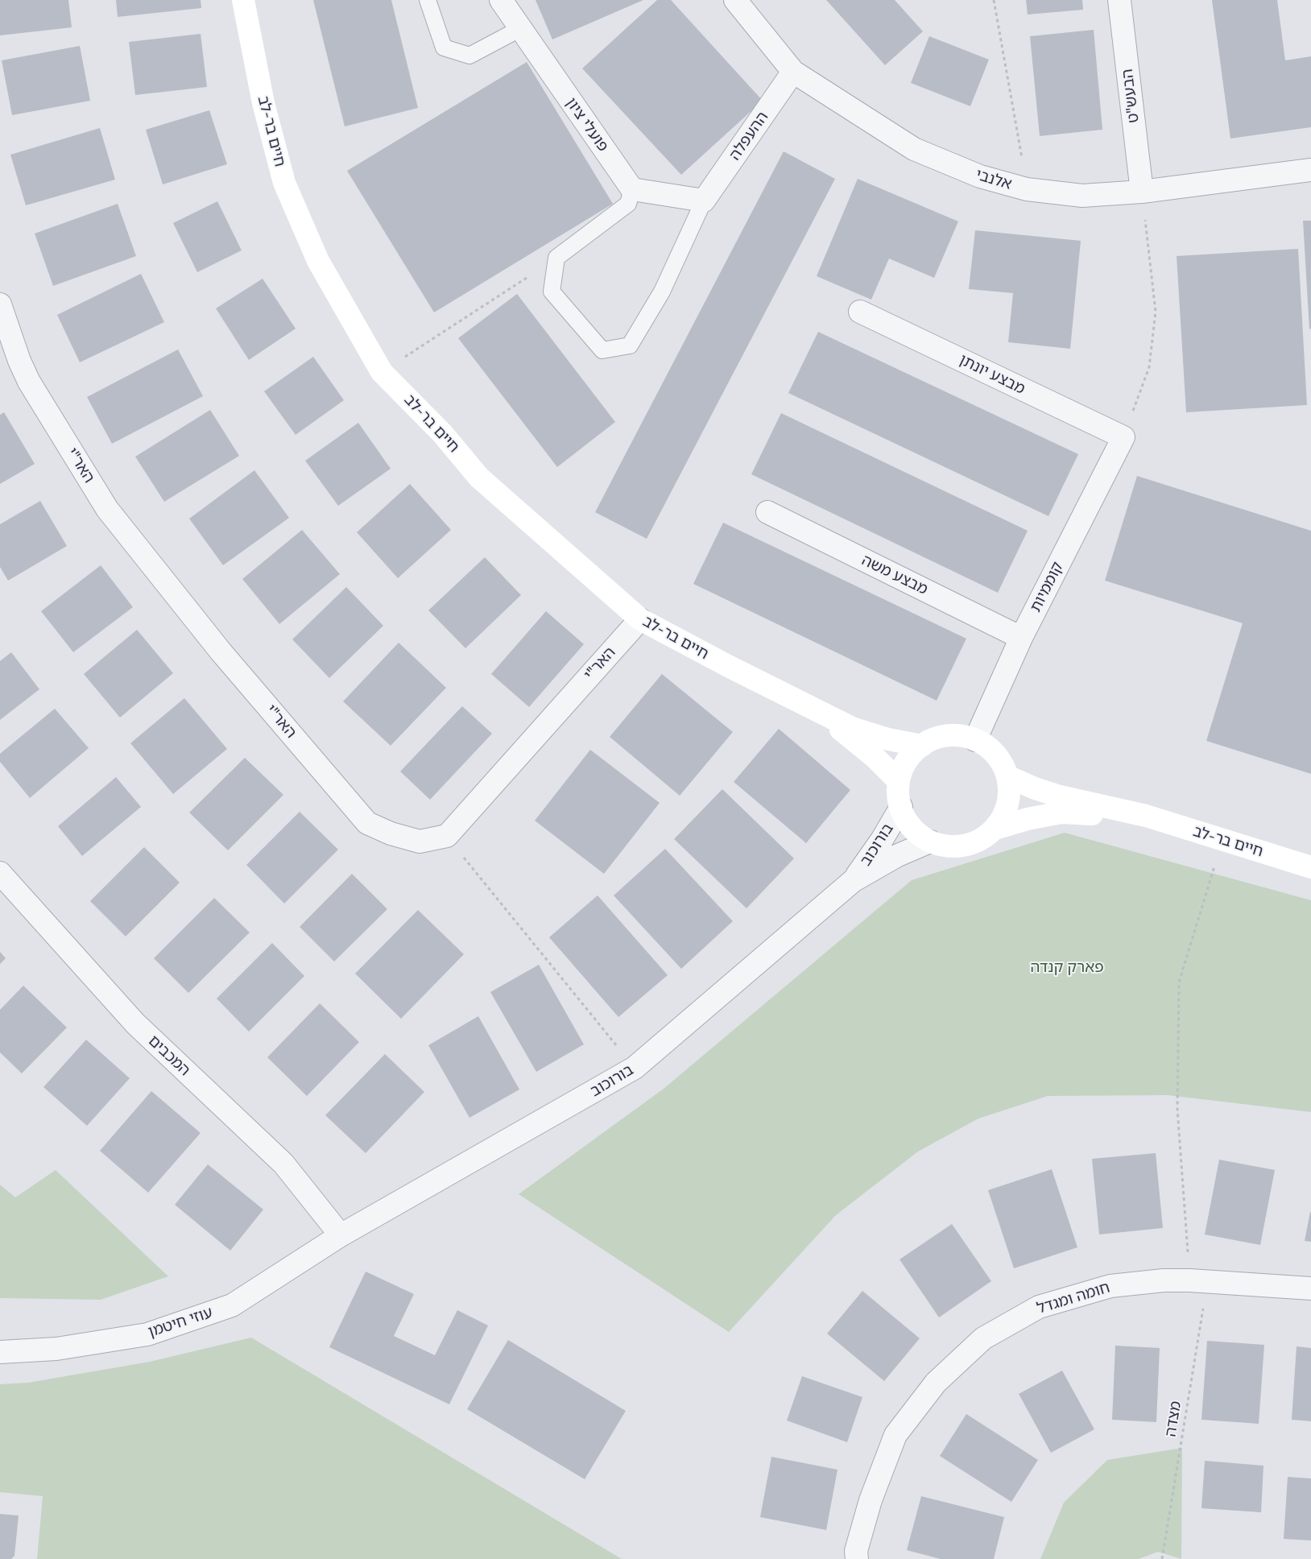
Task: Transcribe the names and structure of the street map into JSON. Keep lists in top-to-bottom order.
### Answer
{
  "streets": {
    "street": [
      "הבעש\"ט",
      "פועלי ציון",
      "חיים בר-לב",
      "ההעפלה",
      "אלנבי",
      "מבצע יונתן",
      "האר\"י",
      "מבצע משה",
      "קוממיות",
      "בורוכוב",
      "המכבים",
      "חומה ומגדל",
      "עוזי חיטמן"
    ],
    "path": ["מצדה"]
  },
  "crossings": [
    ["הבעש\"ט", "אלנבי"],
    ["חיים בר-לב", "האר\"י"],
    ["חיים בר-לב", "קוממיות"],
    ["חיים בר-לב", "בורוכוב"],
    ["חיים בר-לב", "מצדה"],
    ["ההעפלה", "אלנבי"],
    ["מבצע יונתן", "קוממיות"],
    ["מבצע משה", "קוממיות"],
    ["קוממיות", "בורוכוב"],
    ["בורוכוב", "המכבים"],
    ["בורוכוב", "עוזי חיטמן"],
    ["המכבים", "עוזי חיטמן"],
    ["חומה ומגדל", "מצדה"]
  ],
  "parks": ["פארק קנדה"]
}
